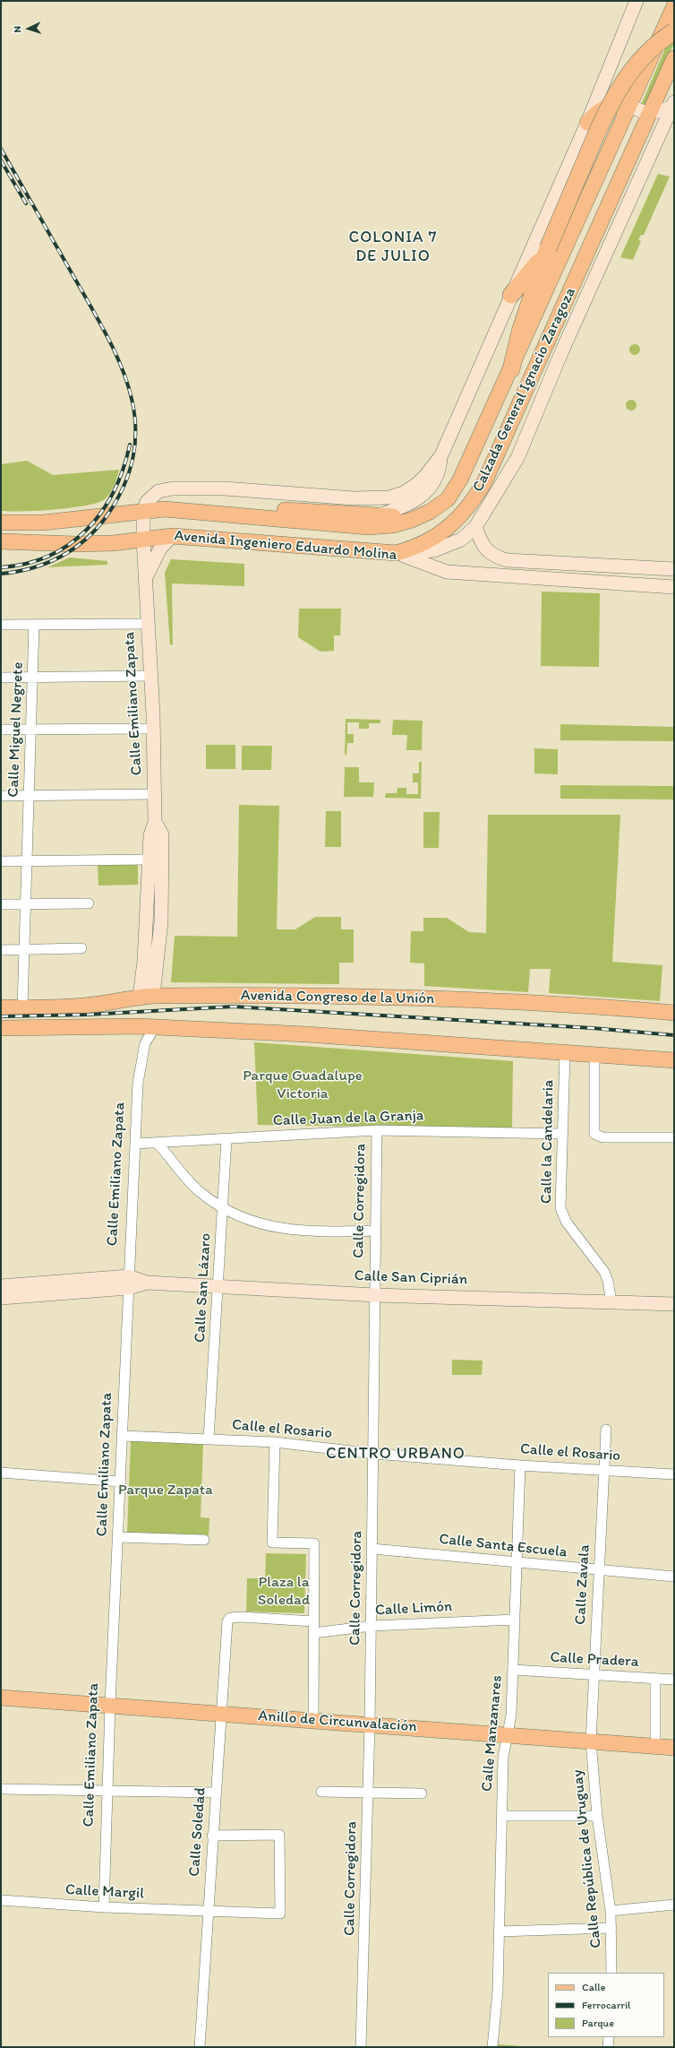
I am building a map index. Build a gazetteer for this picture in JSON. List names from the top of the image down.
{
  "streets": {
    "main road": [
      "Calzada General Ignacio Zaragoza",
      "Avenida Ingeniero Eduardo Molina",
      "Avenida Congreso de la Unión",
      "Anillo de Circunvalación"
    ],
    "street": [
      "Calle Emiliano Zapata",
      "Calle Miguel Negrete",
      "Calle Juan de la Granja",
      "Calle la Candelaria",
      "Calle Corregidora",
      "Calle San Ciprián",
      "Calle San Lázaro",
      "Calle el Rosario",
      "Calle Santa Escuela",
      "Calle Zavala",
      "Calle Limón",
      "Calle Pradera",
      "Calle Manzanares",
      "Calle Soledad",
      "Calle República de Uruguay",
      "Calle Margil"
    ]
  },
  "crossings": [
    ["Calzada General Ignacio Zaragoza", "Avenida Ingeniero Eduardo Molina"],
    ["Avenida Ingeniero Eduardo Molina", "Calle Emiliano Zapata"],
    ["Calle Emiliano Zapata", "Avenida Congreso de la Unión"],
    ["Calle Emiliano Zapata", "Calle Juan de la Granja"],
    ["Calle Emiliano Zapata", "Calle San Ciprián"],
    ["Calle Emiliano Zapata", "Calle el Rosario"],
    ["Calle Emiliano Zapata", "Anillo de Circunvalación"],
    ["Calle Emiliano Zapata", "Calle Margil"],
    ["Calle Miguel Negrete", "Avenida Congreso de la Unión"],
    ["Calle Juan de la Granja", "Calle la Candelaria"],
    ["Calle Juan de la Granja", "Calle Corregidora"],
    ["Calle Juan de la Granja", "Calle San Lázaro"],
    ["Calle la Candelaria", "Calle San Ciprián"],
    ["Calle Corregidora", "Calle San Ciprián"],
    ["Calle Corregidora", "Calle el Rosario"],
    ["Calle Corregidora", "Calle Santa Escuela"],
    ["Calle Corregidora", "Calle Limón"],
    ["Calle Corregidora", "Anillo de Circunvalación"],
    ["Calle San Ciprián", "Calle San Lázaro"],
    ["Calle San Lázaro", "Calle el Rosario"],
    ["Calle el Rosario", "Calle Zavala"],
    ["Calle el Rosario", "Calle Manzanares"],
    ["Calle Santa Escuela", "Calle Zavala"],
    ["Calle Santa Escuela", "Calle Manzanares"],
    ["Calle Zavala", "Calle Pradera"],
    ["Calle Zavala", "Anillo de Circunvalación"],
    ["Calle Zavala", "Calle República de Uruguay"],
    ["Calle Limón", "Calle Manzanares"],
    ["Calle Pradera", "Calle Manzanares"],
    ["Anillo de Circunvalación", "Calle Manzanares"],
    ["Anillo de Circunvalación", "Calle Soledad"],
    ["Anillo de Circunvalación", "Calle República de Uruguay"],
    ["Calle Soledad", "Calle Margil"]
  ],
  "districts": ["COLONIA 7 DE JULIO", "CENTRO URBANO"],
  "parks": ["Parque Guadalupe Victoria", "Parque Zapata", "Plaza la Soledad"],
  "legend": ["Calle", "Ferrocarril", "Parque"],
  "north": "left"
}
